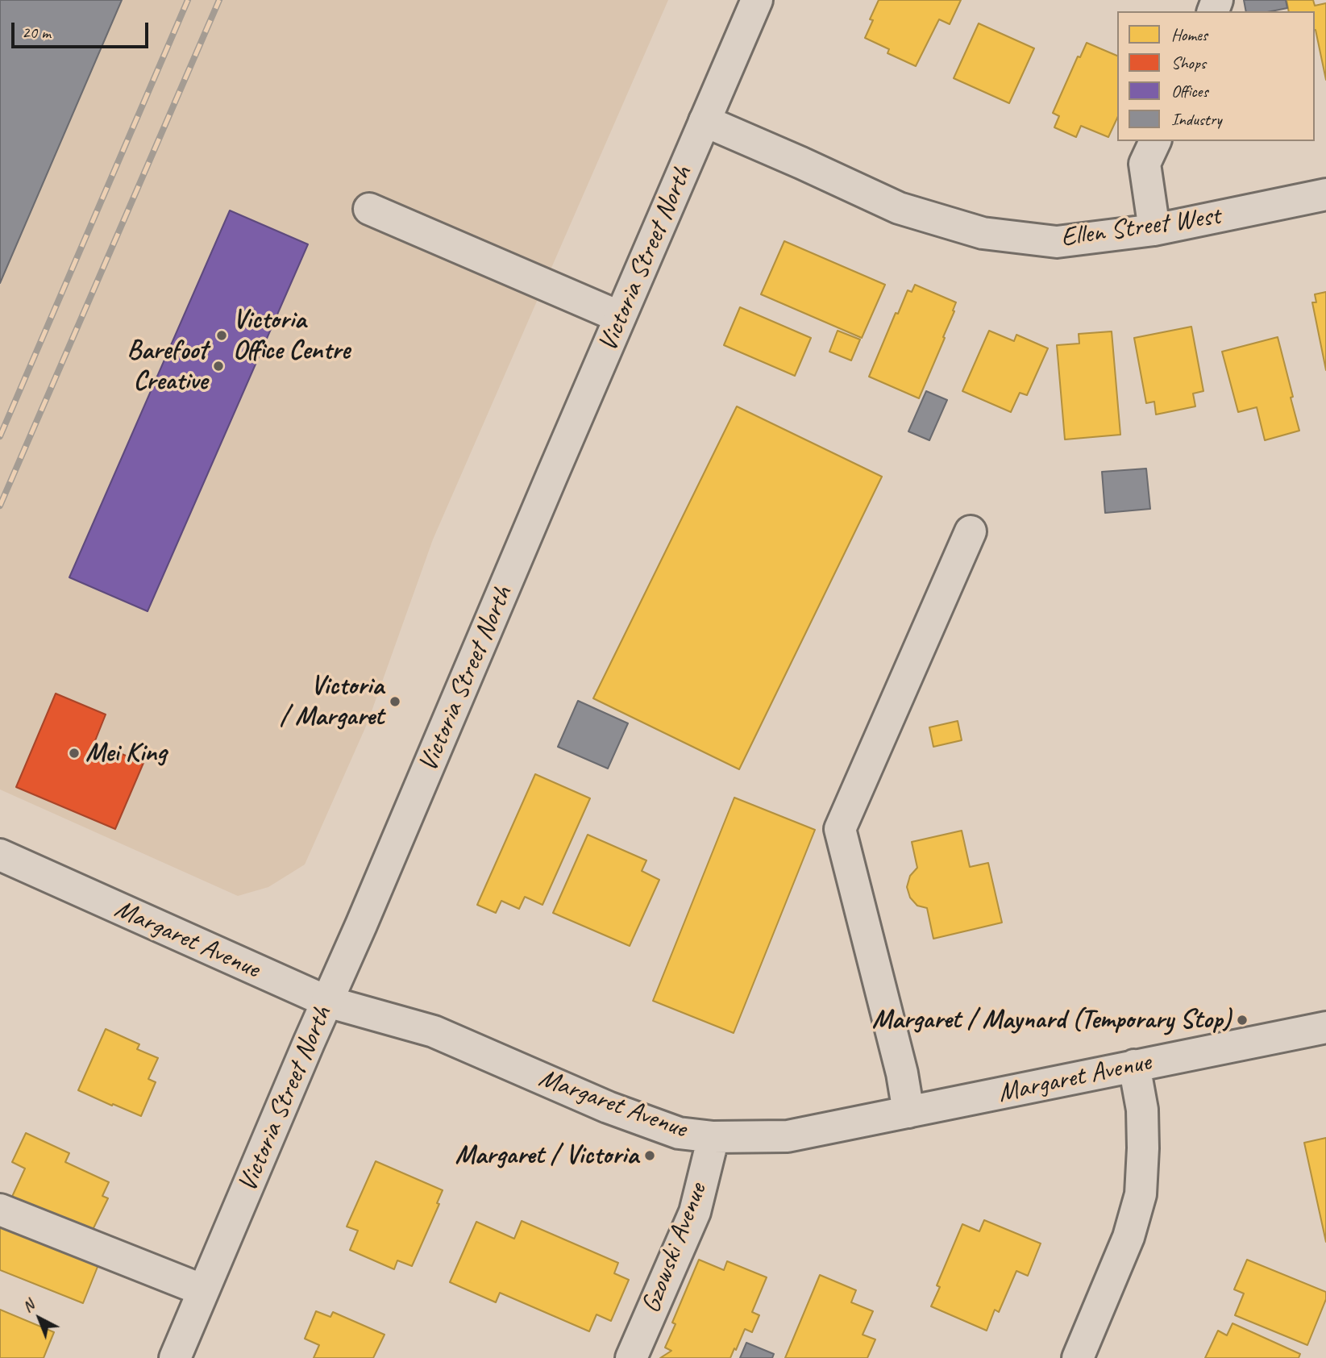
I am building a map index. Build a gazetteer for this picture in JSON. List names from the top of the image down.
{
  "streets": {
    "street": [
      "Ellen Street West",
      "Victoria Street North",
      "Margaret Avenue",
      "Gzowski Avenue"
    ]
  },
  "crossings": [
    ["Ellen Street West", "Victoria Street North"],
    ["Victoria Street North", "Margaret Avenue"],
    ["Margaret Avenue", "Gzowski Avenue"]
  ],
  "places": [
    "Victoria Office Centre",
    "Barefoot Creative",
    "Victoria / Margaret",
    "Mei King",
    "Margaret / Maynard (Temporary Stop)",
    "Margaret / Victoria"
  ],
  "legend": [
    "Homes",
    "Shops",
    "Offices",
    "Industry"
  ],
  "scale_bar": "20 m",
  "north": "top left"
}
